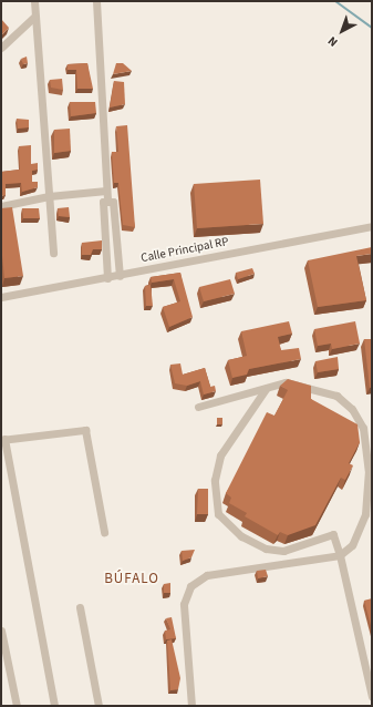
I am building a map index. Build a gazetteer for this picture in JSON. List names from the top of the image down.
{
  "streets": {
    "street": ["Calle Principal RP"]
  },
  "districts": ["BÚFALO"],
  "north": "bottom left"
}
